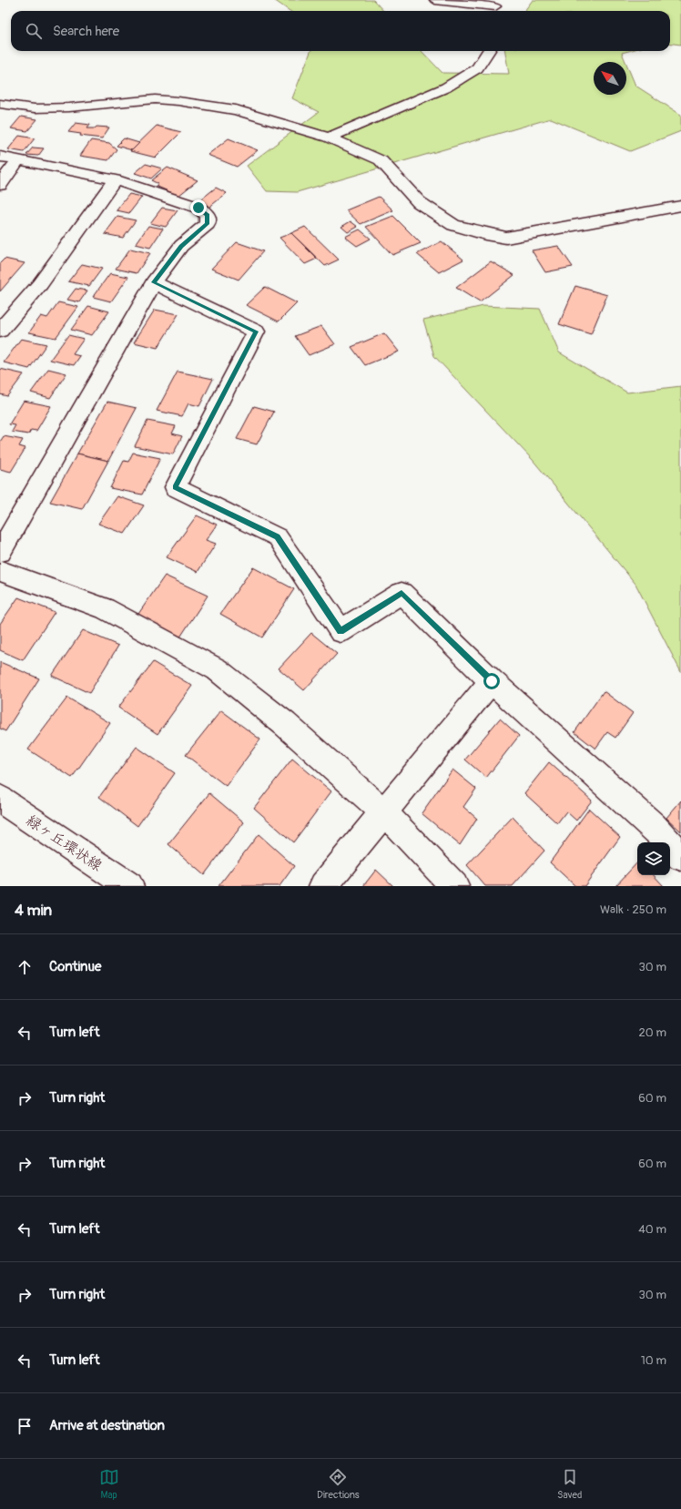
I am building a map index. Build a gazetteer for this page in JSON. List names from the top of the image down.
{
  "streets": {
    "street": ["緑ヶ丘環状線"]
  },
  "north": "top left",
  "page": {
    "search": "Search here",
    "heading": ["4 min", "Walk · 250 m"],
    "list": [
      ["Continue", "30 m"],
      ["Turn left", "20 m"],
      ["Turn right", "60 m"],
      ["Turn right", "60 m"],
      ["Turn left", "40 m"],
      ["Turn right", "30 m"],
      ["Turn left", "10 m"],
      "Arrive at destination"
    ],
    "nav": ["Map", "Directions", "Saved"]
  }
}
